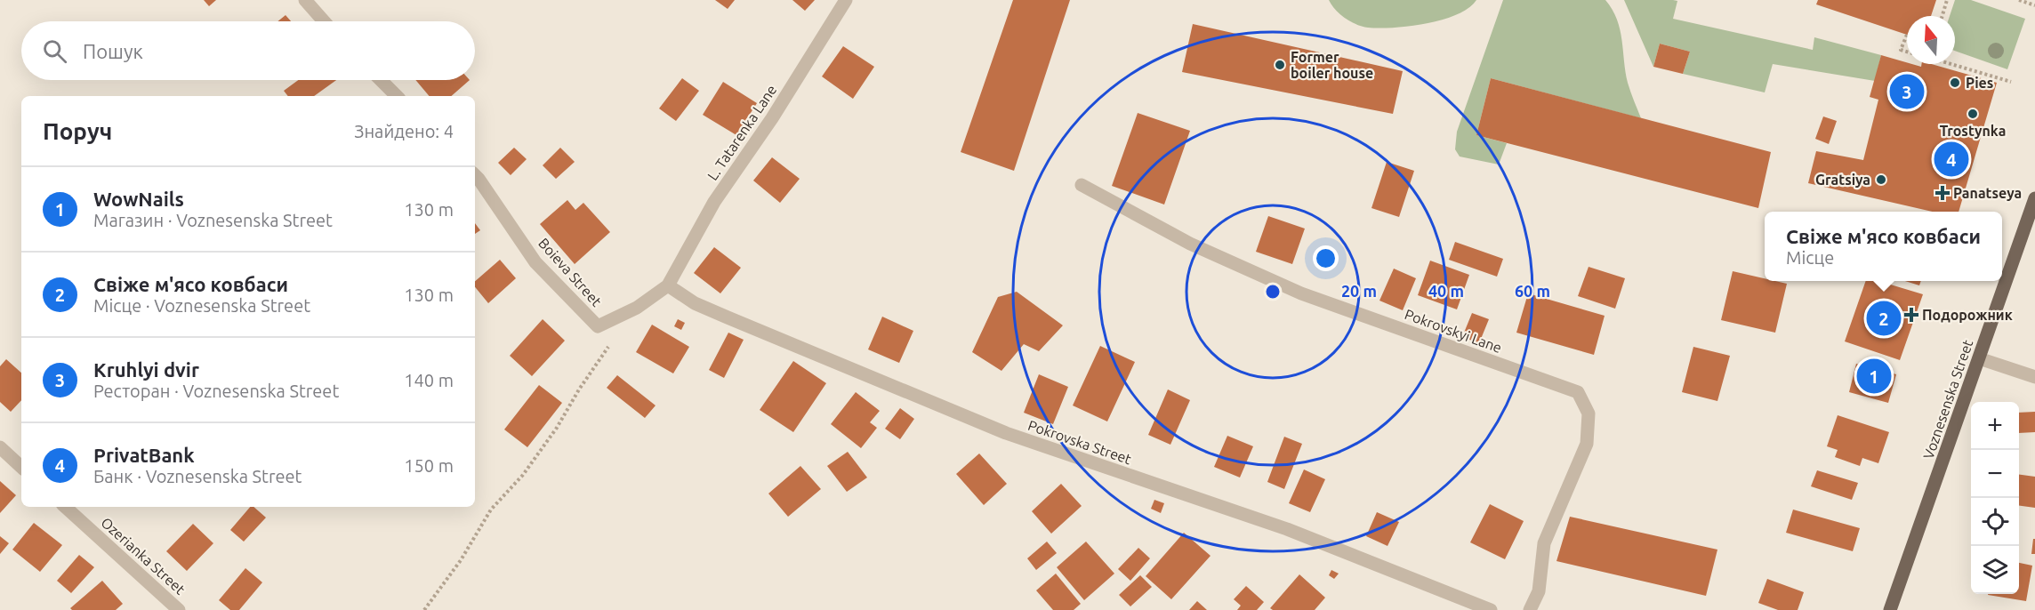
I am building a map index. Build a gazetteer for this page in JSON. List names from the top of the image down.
{
  "streets": {
    "main road": ["Voznesenska Street"],
    "street": [
      "L. Tatarenka Lane",
      "Boieva Street",
      "Pokrovskyi Lane",
      "Pokrovska Street",
      "Ozerianka Street"
    ]
  },
  "crossings": [
    ["L. Tatarenka Lane", "Boieva Street"],
    ["L. Tatarenka Lane", "Pokrovska Street"],
    ["Boieva Street", "Pokrovska Street"]
  ],
  "places": {
    "other": [
      "Former boiler house",
      "Pies",
      "Trostynka",
      "Gratsiya"
    ],
    "health": ["Panatseya", "Подорожник"]
  },
  "north": "top",
  "page": {
    "search": "Пошук",
    "pins": [
      "3",
      "4",
      "2",
      "1"
    ],
    "heading": ["Поруч", "Знайдено: 4"],
    "list": [
      {
        "mark": "1",
        "name": "WowNails",
        "note": "Магазин · Voznesenska Street",
        "value": "130 m"
      },
      {
        "mark": "2",
        "name": "Свіже м'ясо ковбаси",
        "note": "Місце · Voznesenska Street",
        "value": "130 m"
      },
      {
        "mark": "3",
        "name": "Kruhlyi dvir",
        "note": "Ресторан · Voznesenska Street",
        "value": "140 m"
      },
      {
        "mark": "4",
        "name": "PrivatBank",
        "note": "Банк · Voznesenska Street",
        "value": "150 m"
      }
    ],
    "popup": ["Свіже м'ясо ковбаси", "Місце"],
    "map_buttons": ["+", "−"]
  },
  "rings": ["20 m", "40 m", "60 m"]
}
